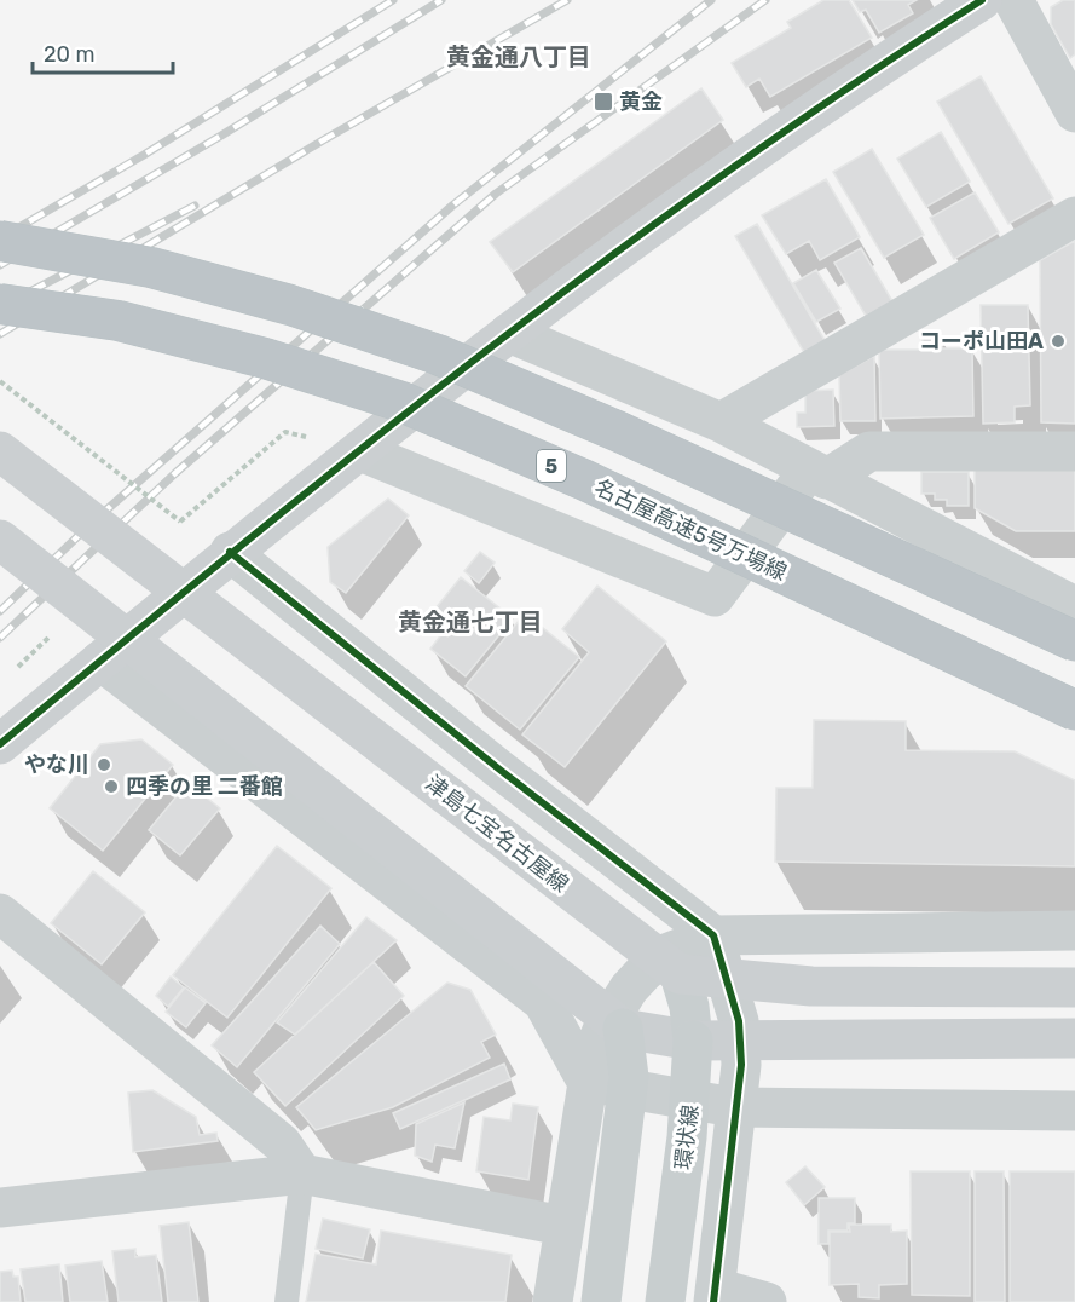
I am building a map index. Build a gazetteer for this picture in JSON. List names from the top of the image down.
{
  "streets": {
    "highway": ["5", "名古屋高速5号万場線"],
    "main road": ["津島七宝名古屋線", "環状線"]
  },
  "crossings": [
    ["津島七宝名古屋線", "環状線"]
  ],
  "districts": ["黄金通八丁目", "黄金通七丁目"],
  "places": {
    "transit": ["黄金"],
    "other": ["コーポ山田A", "やな川", "四季の里 二番館"]
  },
  "scale_bar": "20 m"
}
